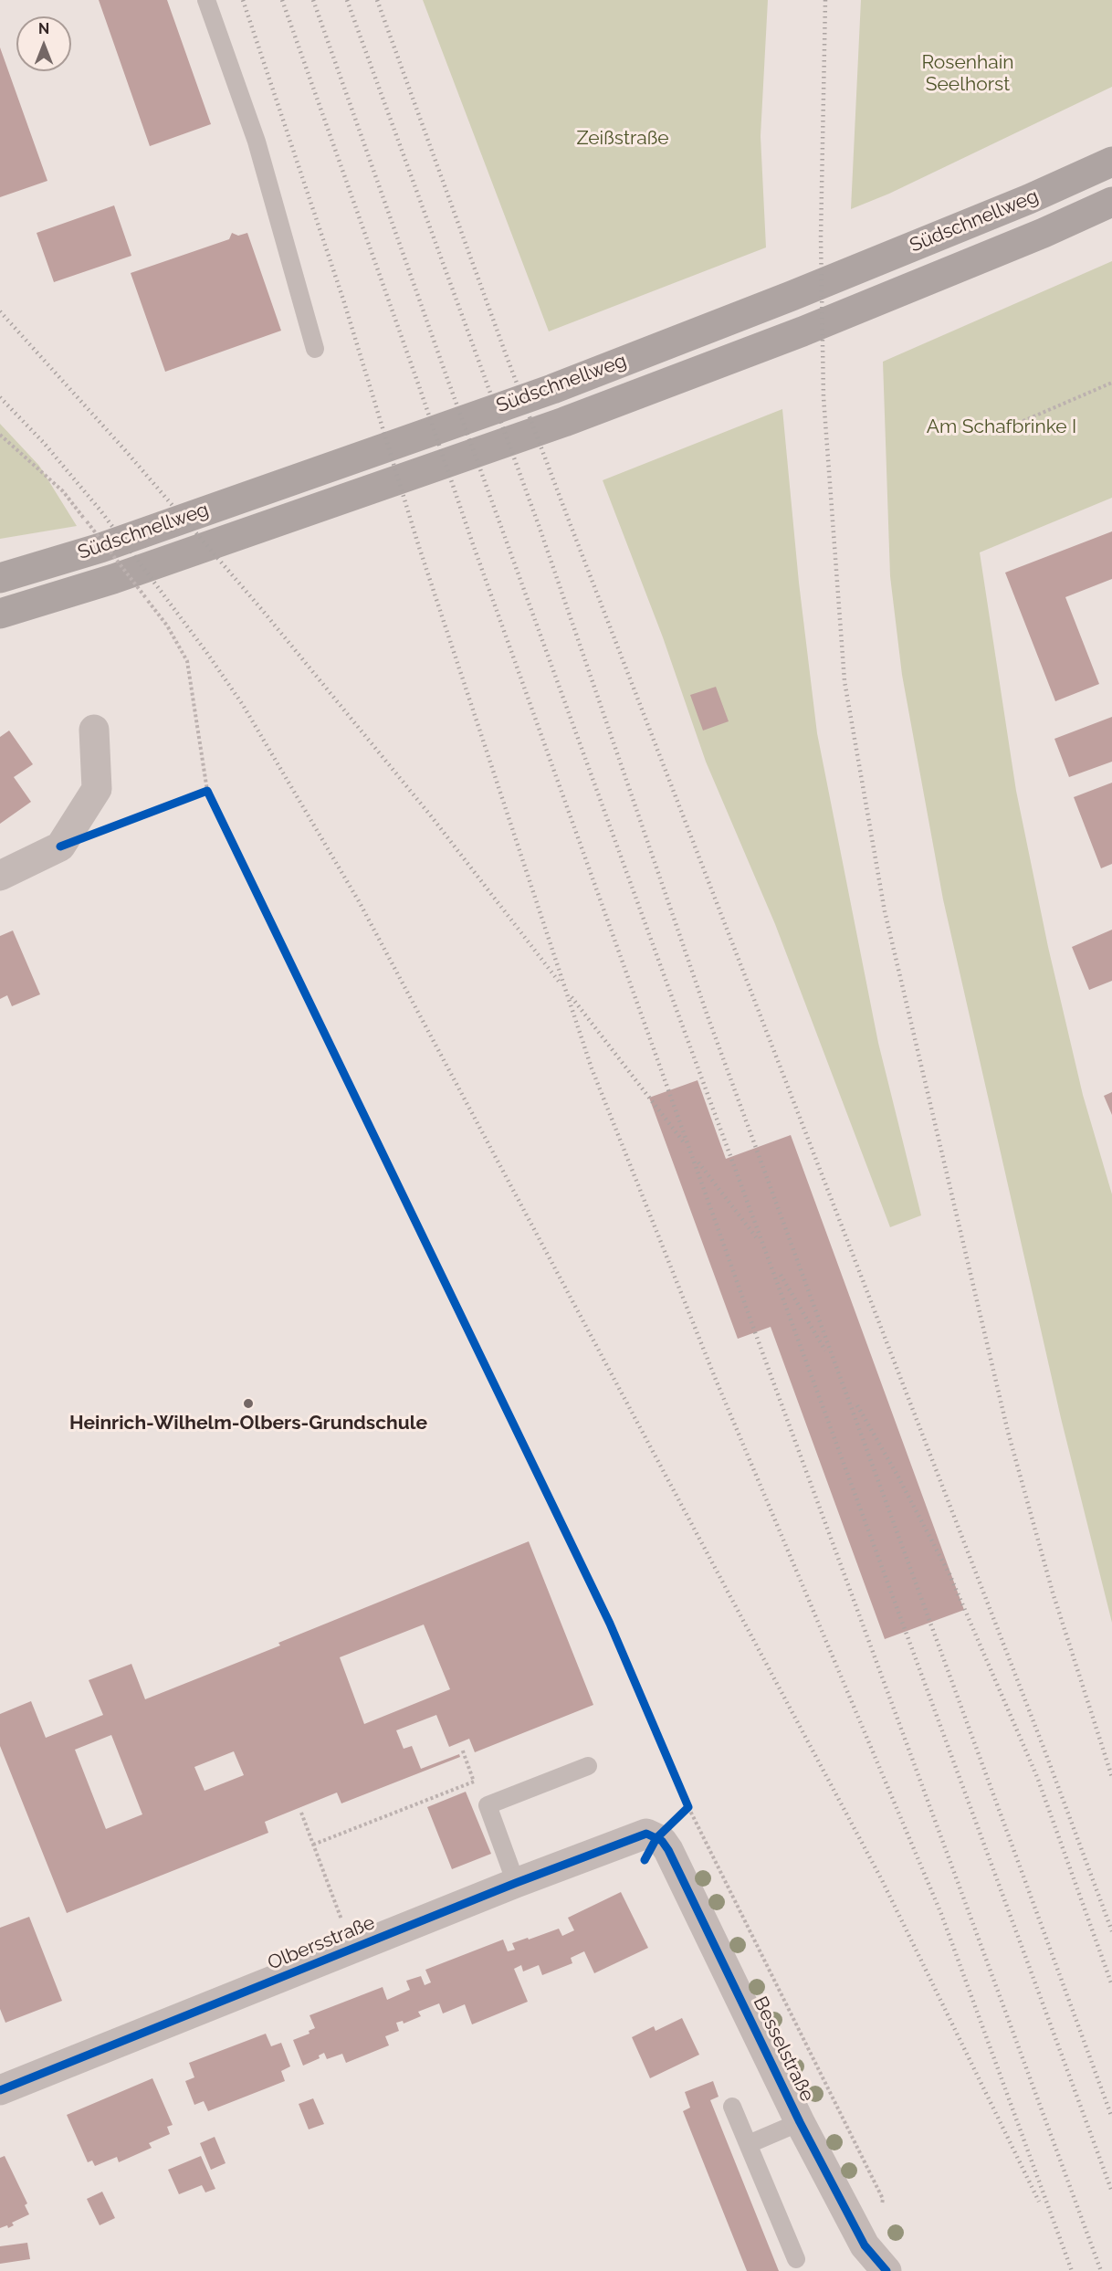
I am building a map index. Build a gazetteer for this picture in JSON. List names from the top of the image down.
{
  "streets": {
    "highway": ["Südschnellweg"],
    "street": ["Olbersstraße", "Besselstraße"]
  },
  "crossings": [
    ["Olbersstraße", "Besselstraße"]
  ],
  "parks": ["Rosenhain Seelhorst", "Zeißstraße", "Am Schafbrinke I"],
  "places": ["Heinrich-Wilhelm-Olbers-Grundschule"],
  "north": "top"
}
